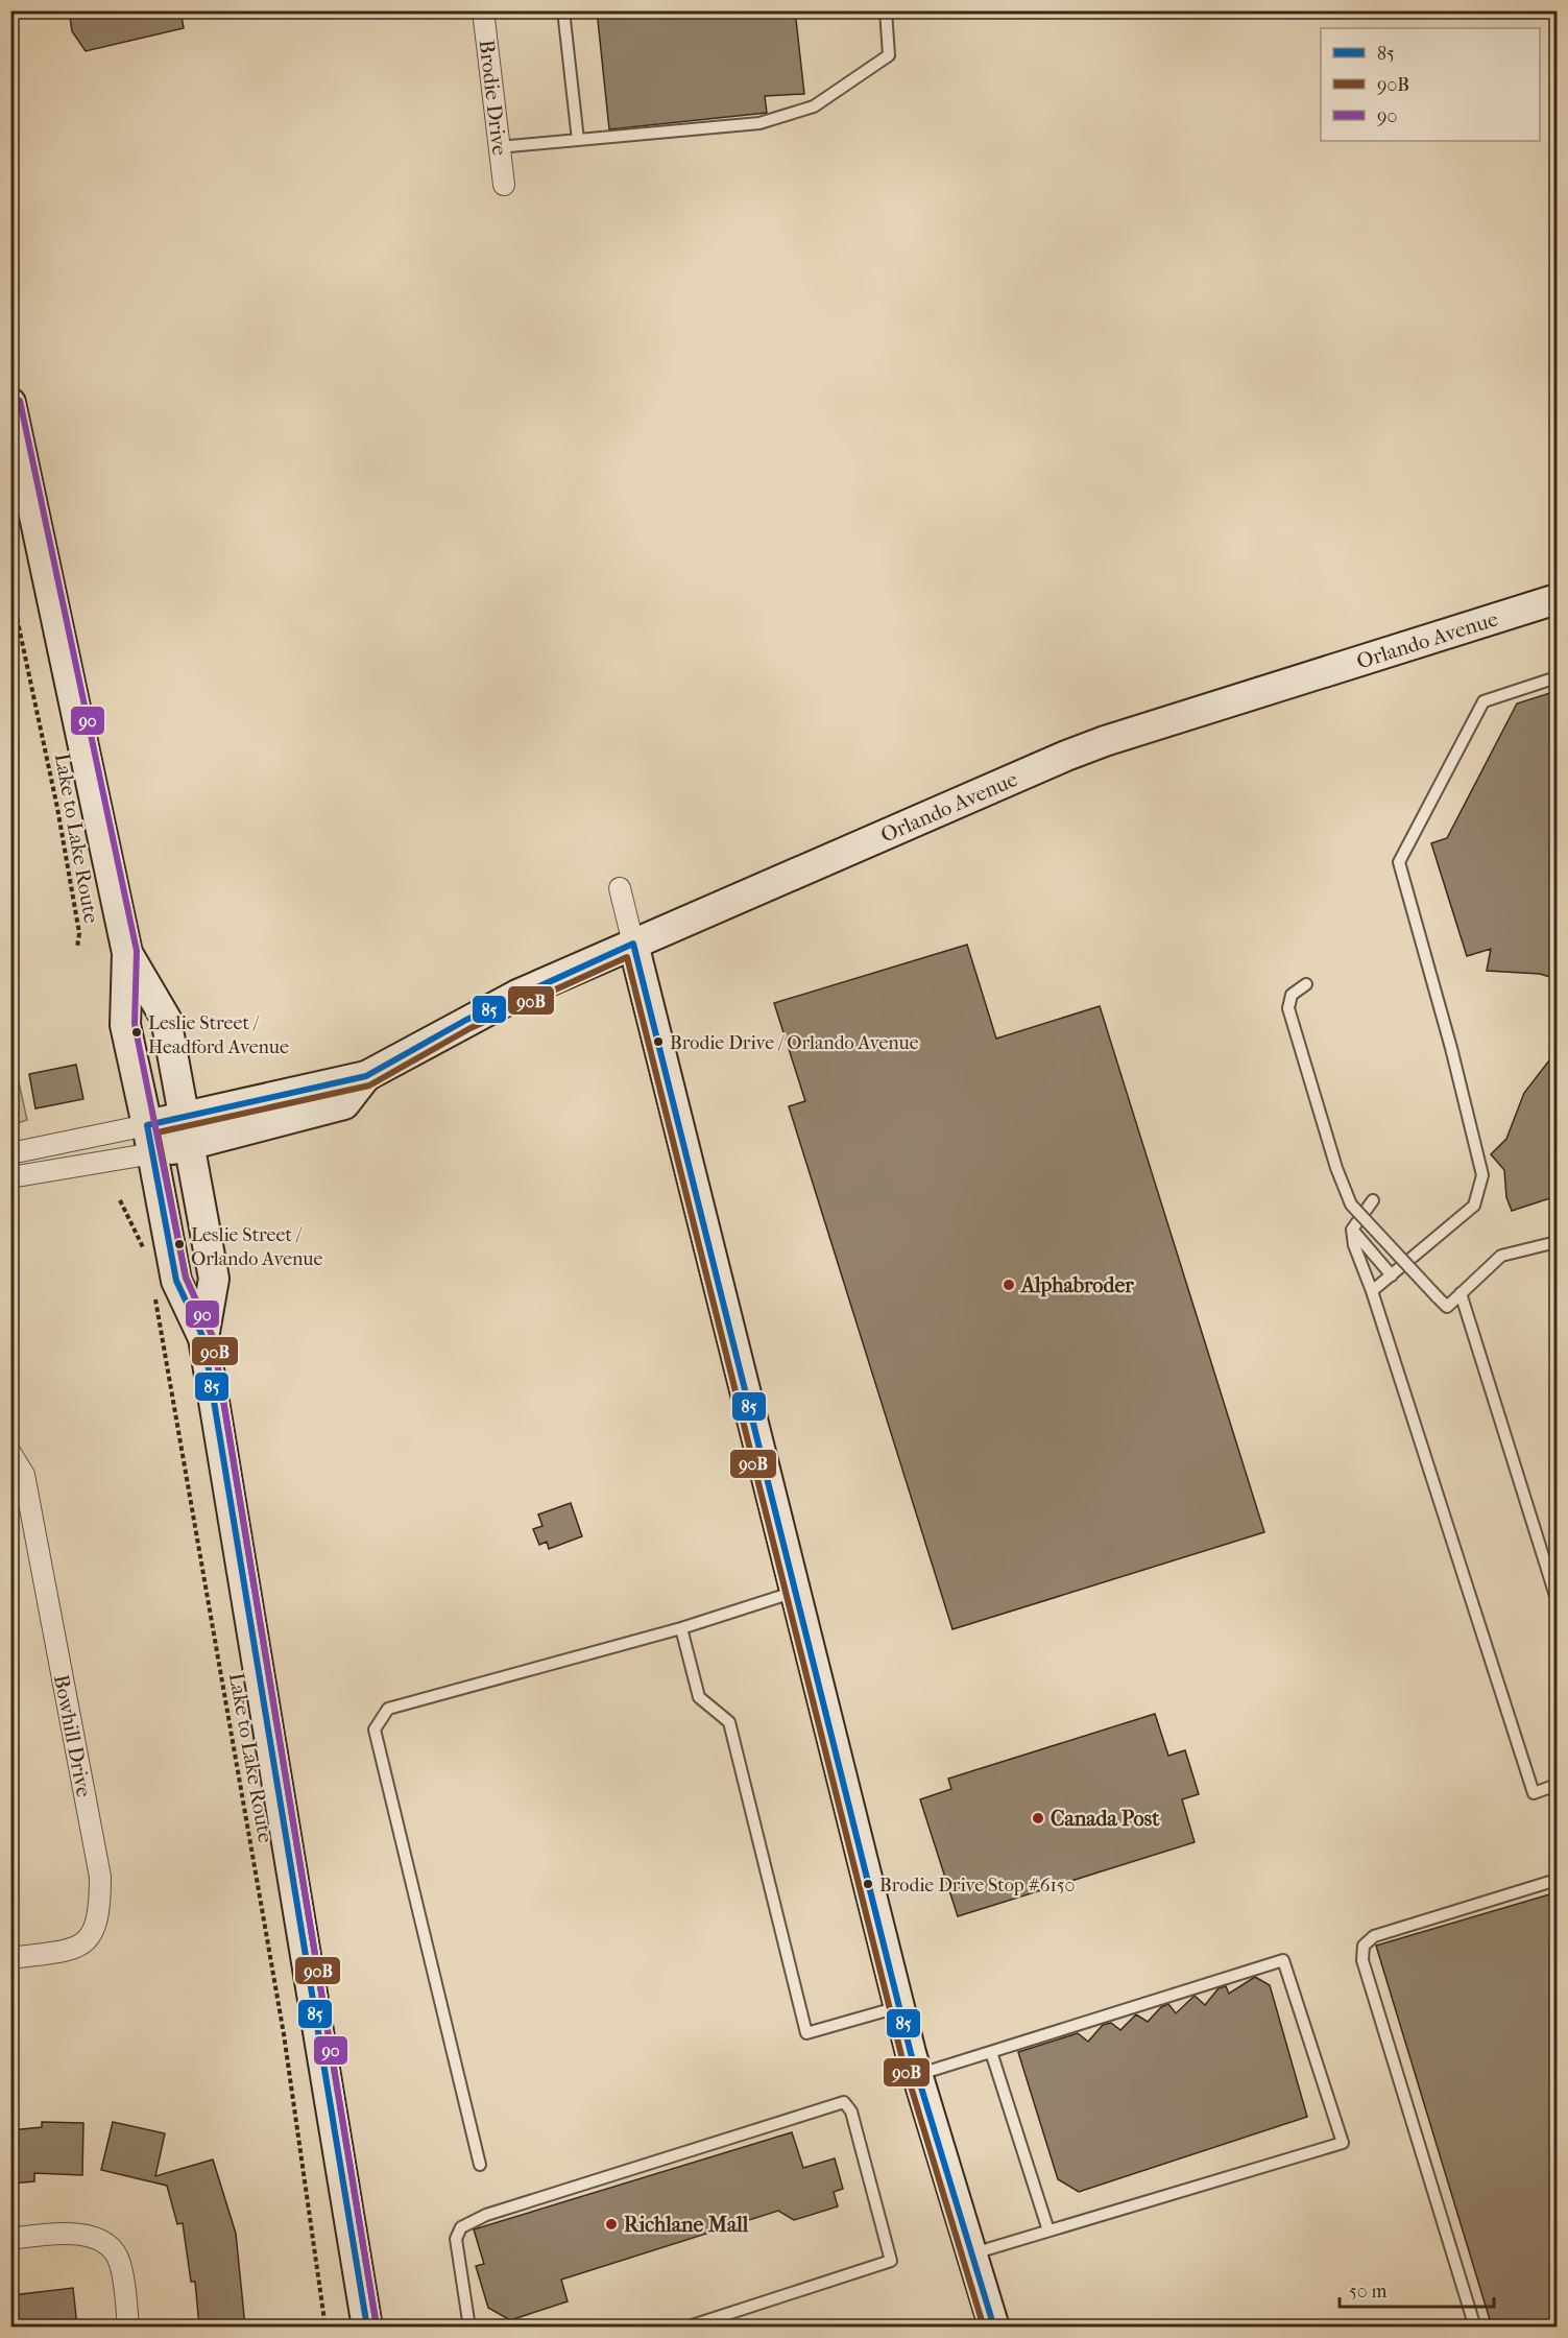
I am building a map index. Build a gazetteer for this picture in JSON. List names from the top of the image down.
{
  "streets": {
    "street": ["Brodie Drive", "Orlando Avenue", "Bowhill Drive"],
    "path": ["Lake to Lake Route"]
  },
  "places": [
    "Leslie Street / Headford Avenue",
    "Brodie Drive / Orlando Avenue",
    "Leslie Street / Orlando Avenue",
    "Alphabroder",
    "Canada Post",
    "Brodie Drive Stop #6150",
    "Richlane Mall"
  ],
  "lines": ["transit line 90", "transit line 85", "transit line 90B"],
  "legend": ["85", "90B", "90"],
  "scale_bar": "50 m"
}
